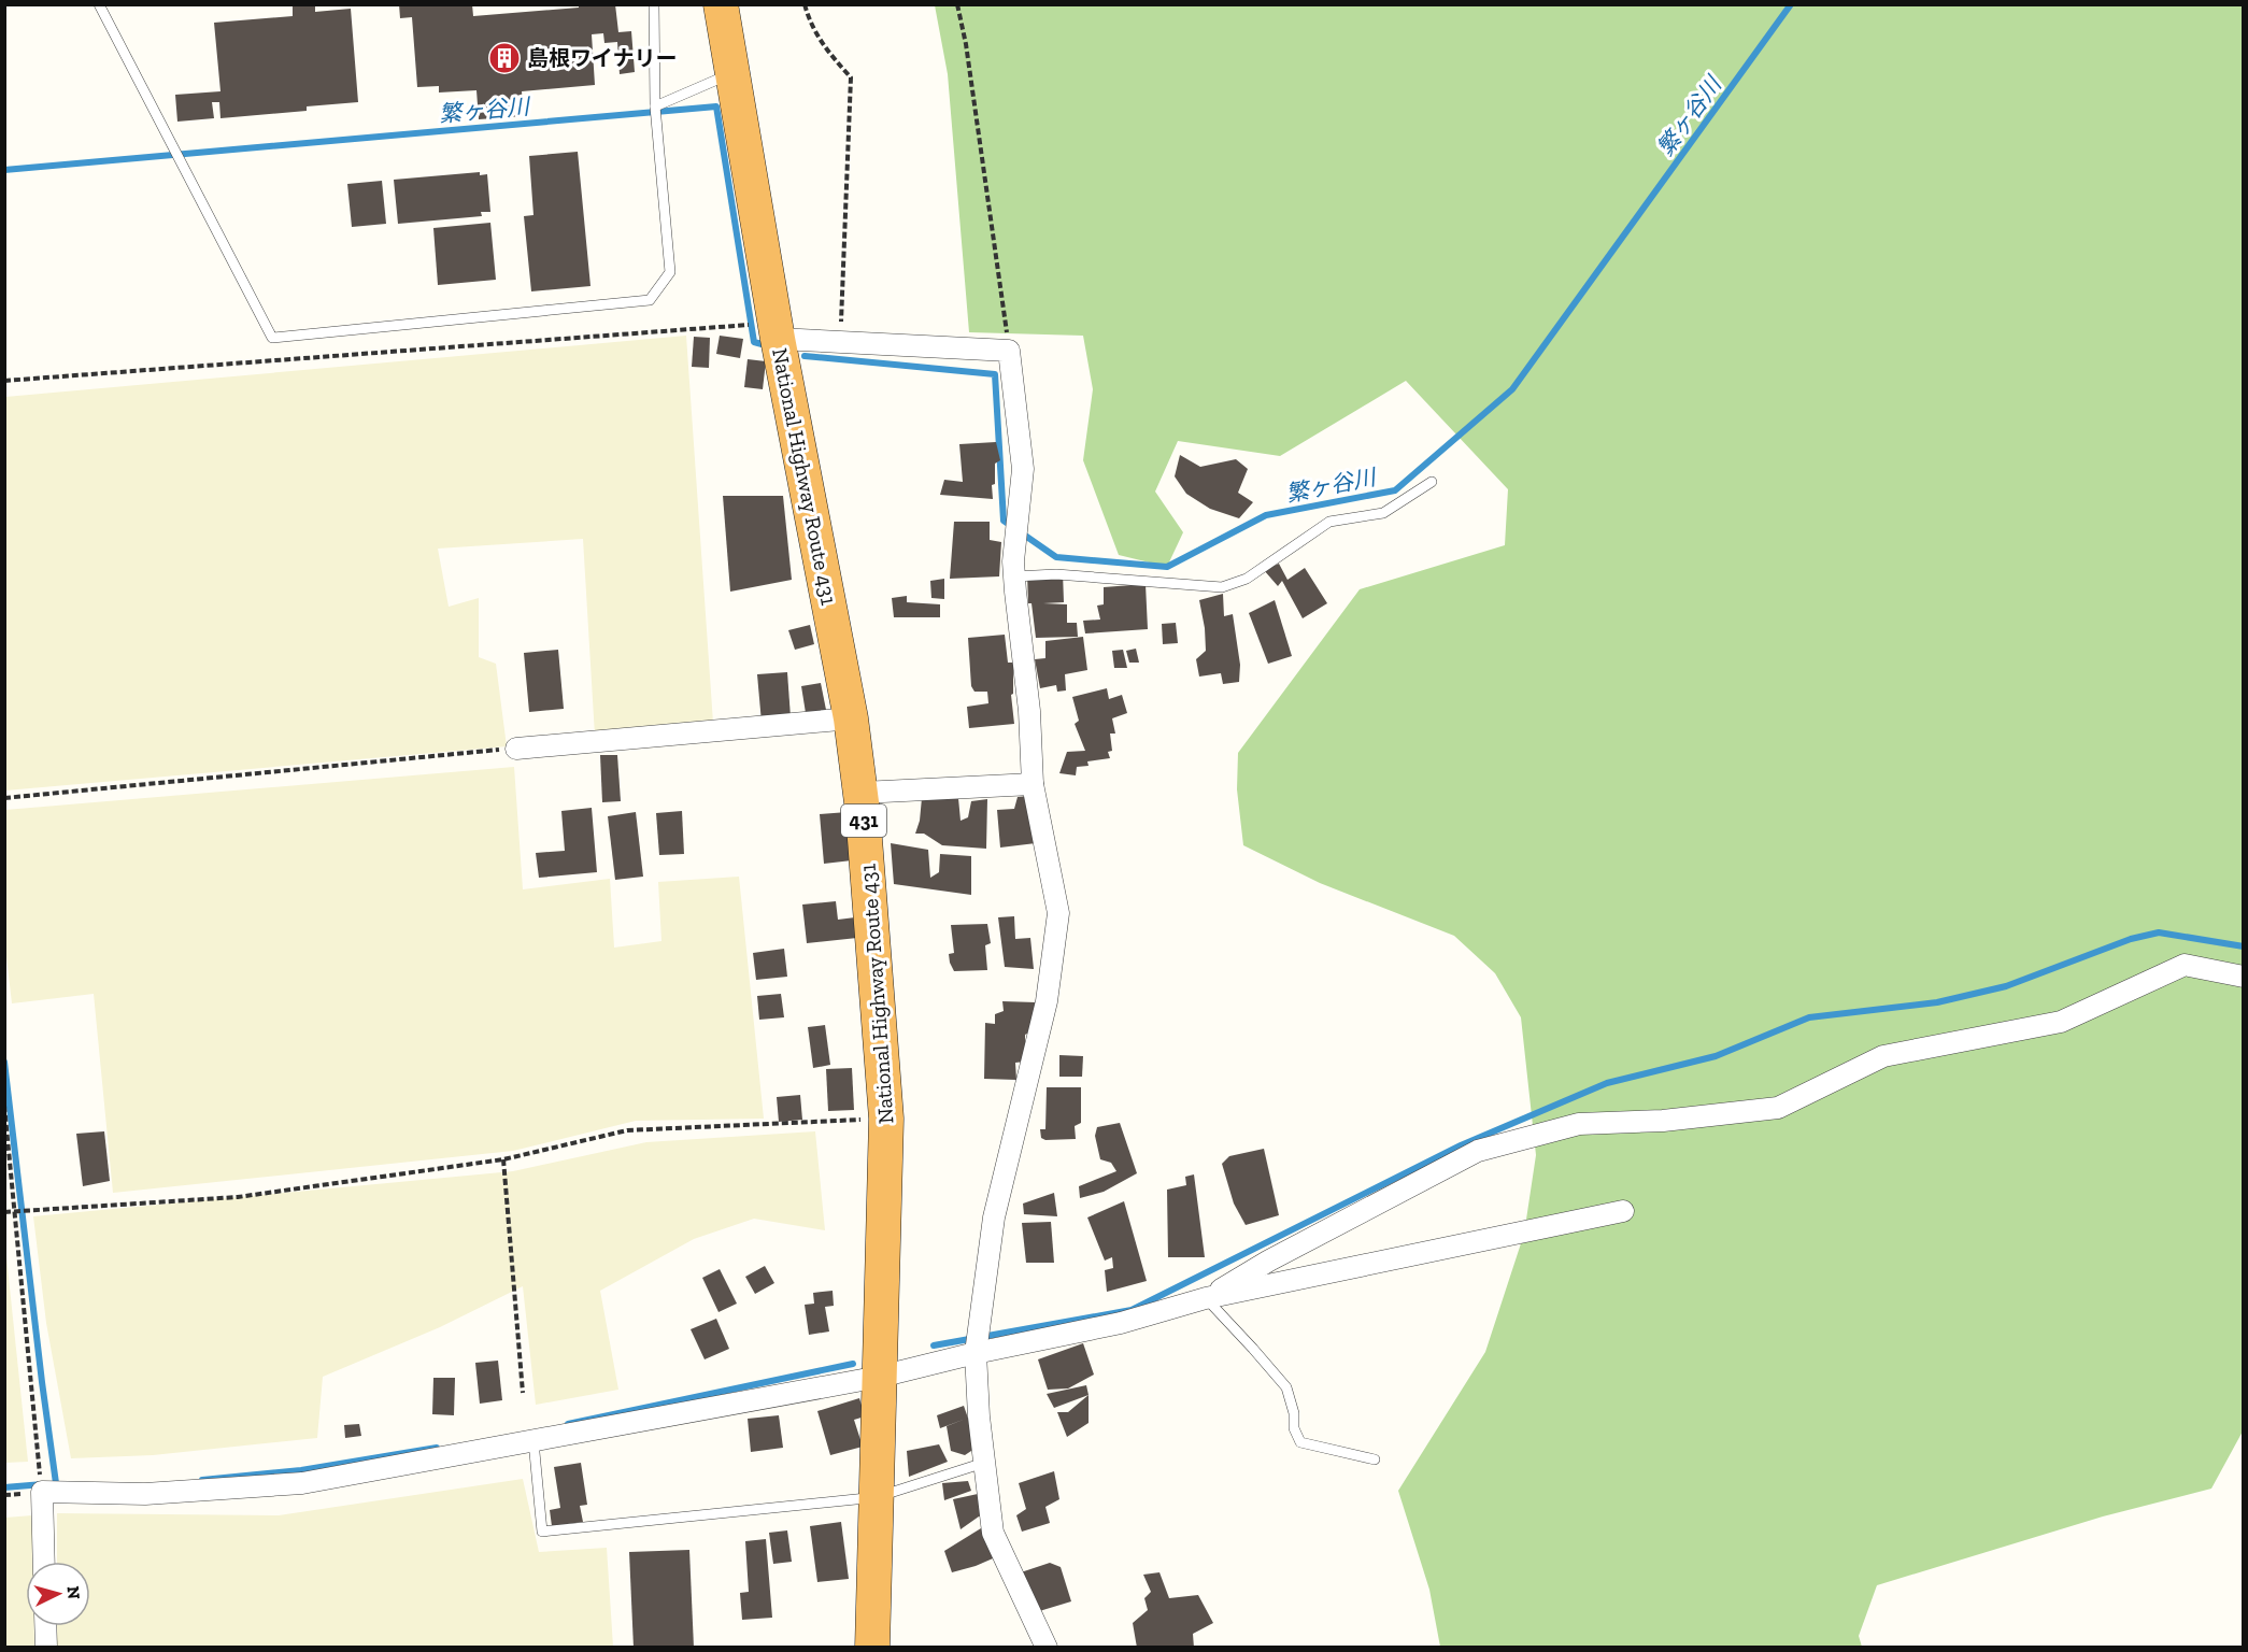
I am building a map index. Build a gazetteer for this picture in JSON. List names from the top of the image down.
{
  "streets": {
    "highway": ["National Highway Route 431", "431"]
  },
  "water": ["繁ヶ谷川"],
  "places": {
    "building": ["島根ワイナリー"]
  },
  "north": "right"
}
